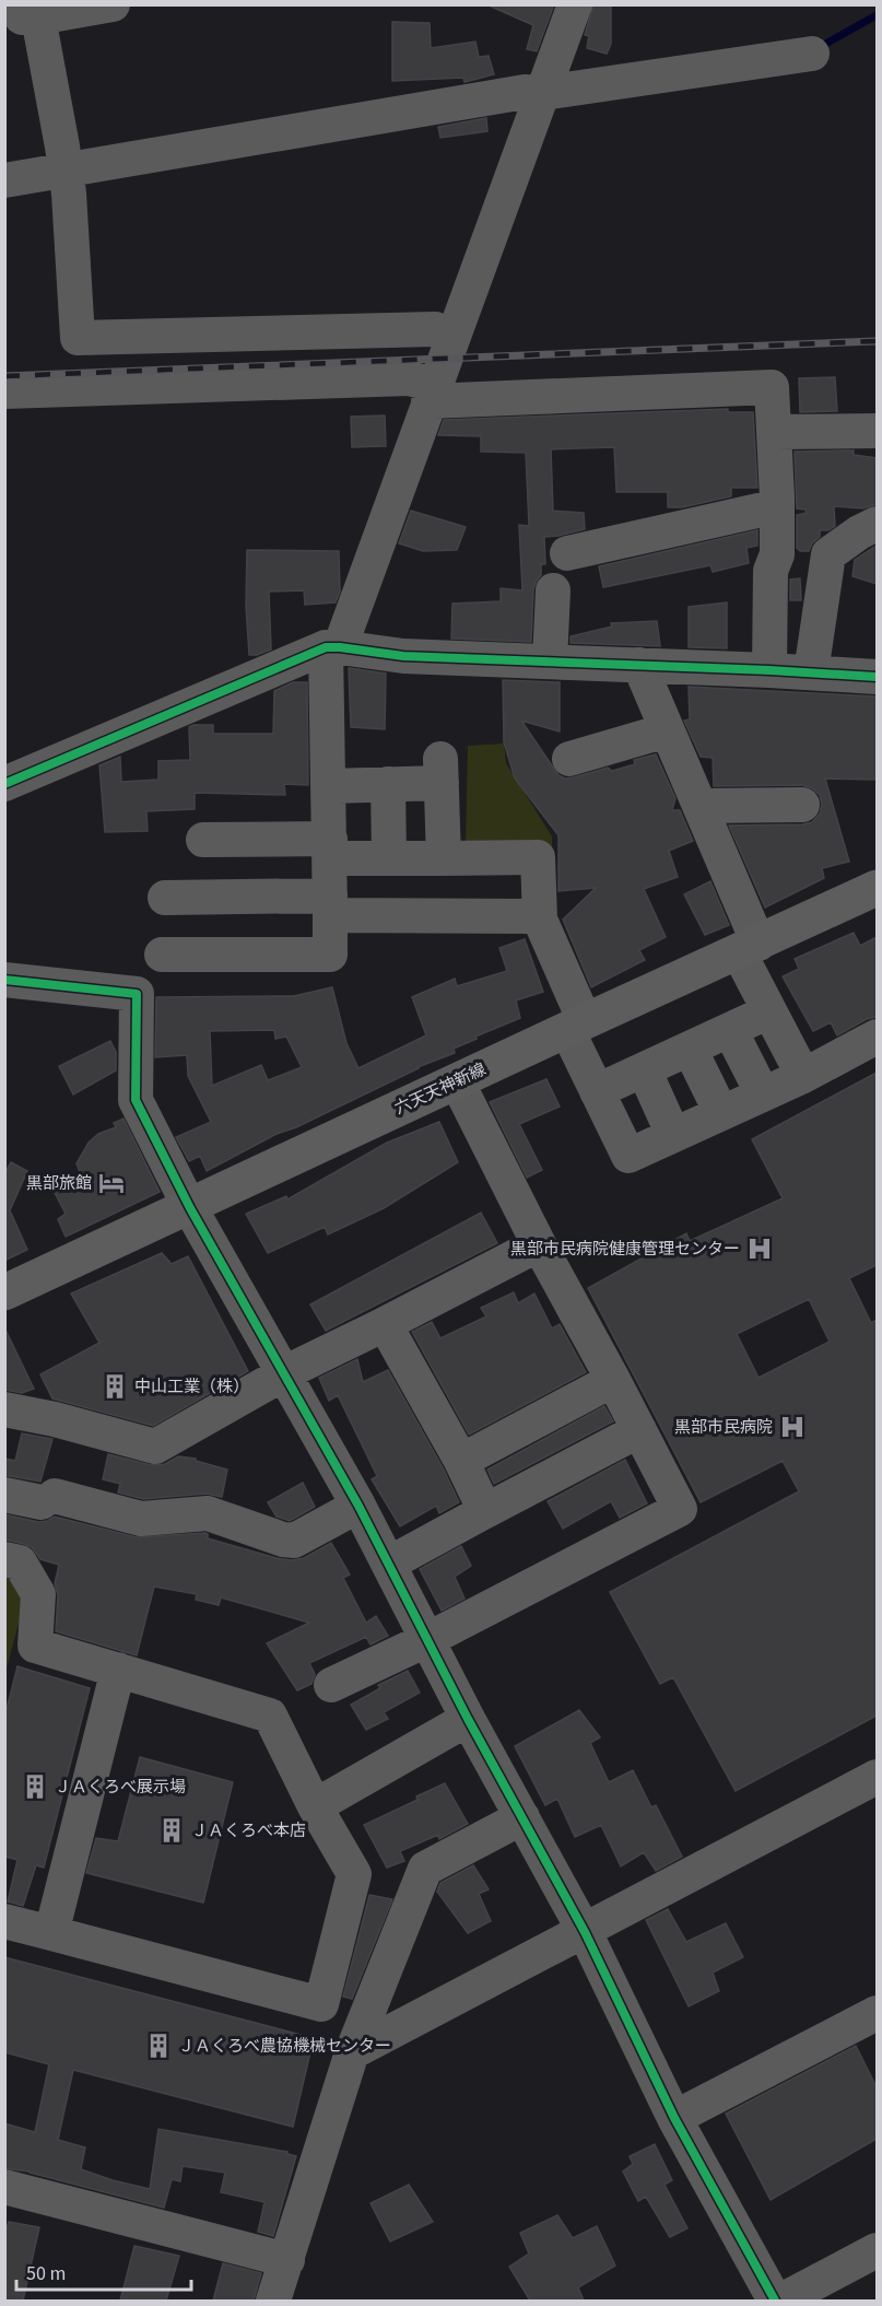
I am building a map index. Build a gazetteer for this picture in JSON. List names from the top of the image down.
{
  "streets": {
    "main road": ["六天天神新線"]
  },
  "places": {
    "hotel": ["黒部旅館"],
    "hospital": ["黒部市民病院健康管理センター", "黒部市民病院"],
    "building": [
      "中山工業（株）",
      "ＪＡくろべ展示場",
      "ＪＡくろべ本店",
      "ＪＡくろべ農協機械センター"
    ]
  },
  "scale_bar": "50 m"
}
